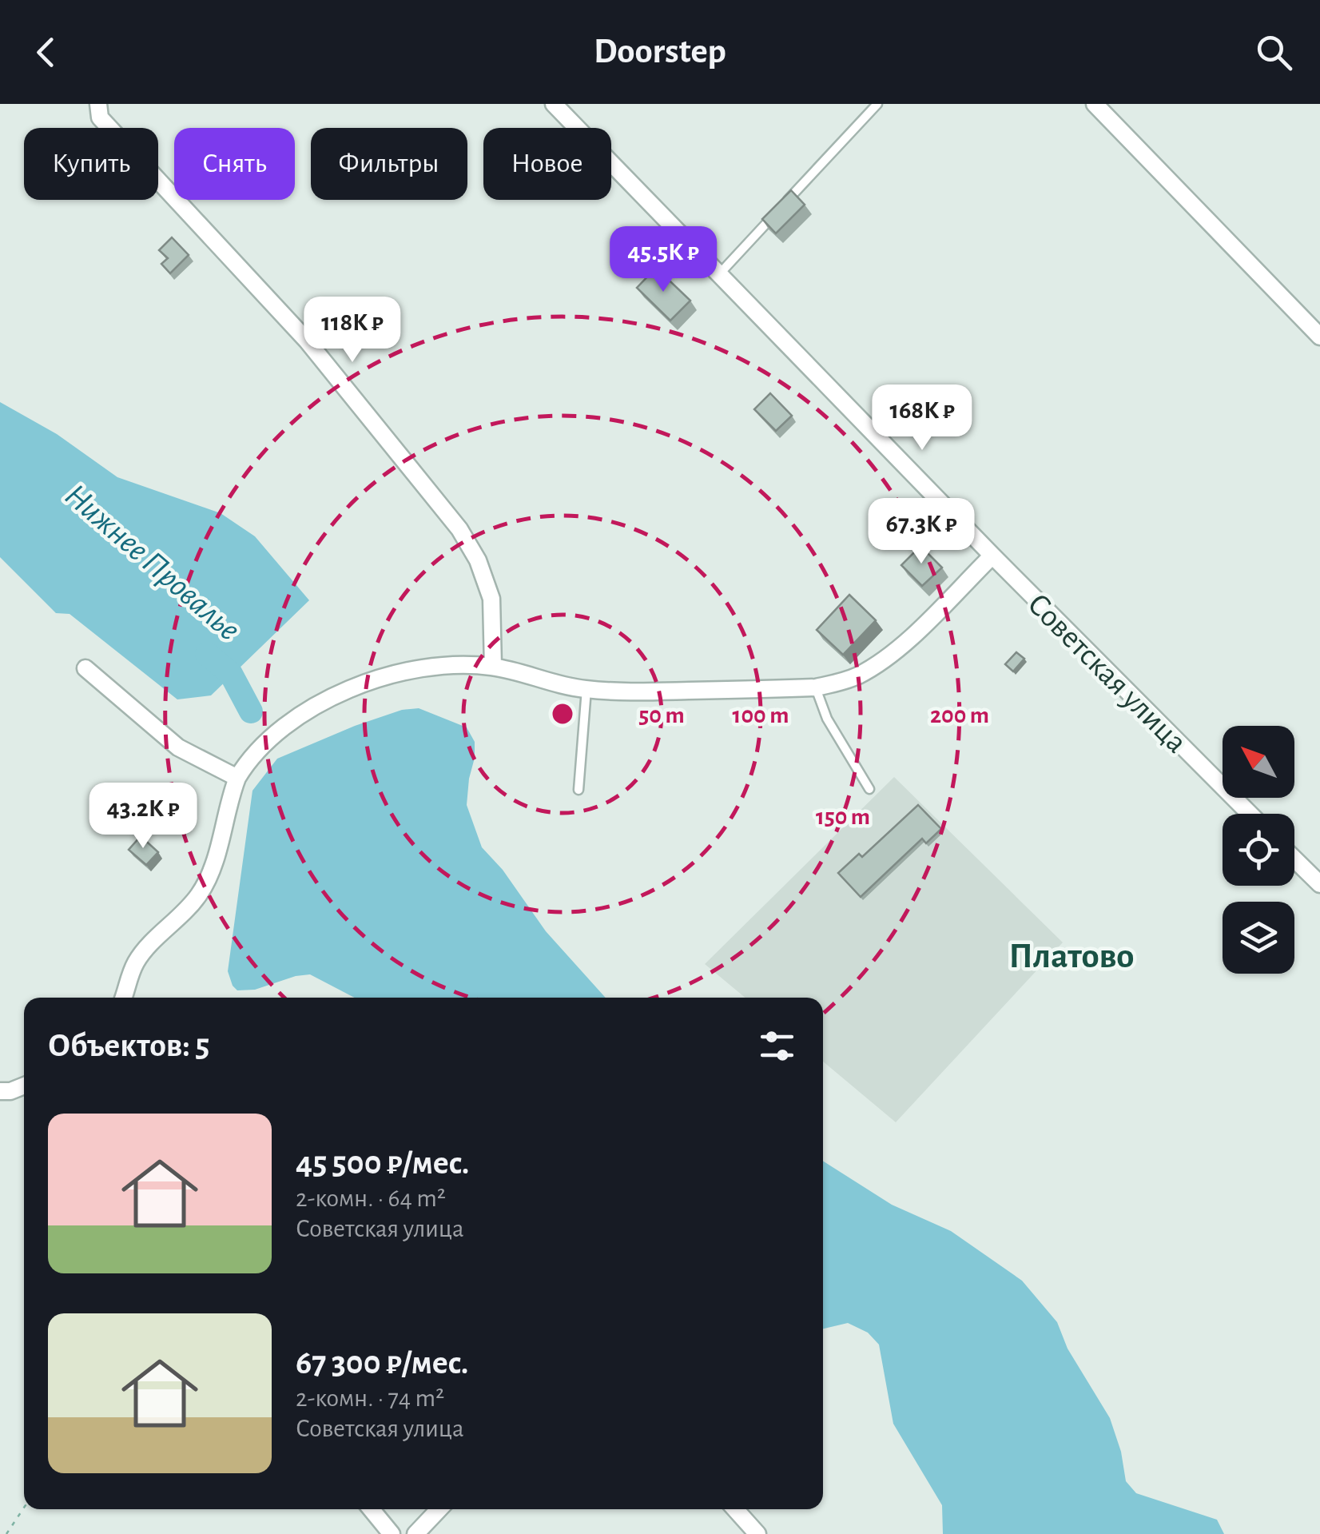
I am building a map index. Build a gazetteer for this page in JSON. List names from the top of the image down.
{
  "streets": {
    "street": ["Советская улица"]
  },
  "districts": ["Платово"],
  "water": ["Нижнее Провалье"],
  "north": "top left",
  "page": {
    "header": "Doorstep",
    "chip": [
      "Купить",
      "Снять",
      "Фильтры",
      "Новое"
    ],
    "price": [
      "45.5K ₽",
      "118K ₽",
      "168K ₽",
      "67.3K ₽",
      "43.2K ₽"
    ],
    "heading": "Объектов: 5",
    "list": [
      {
        "name": "45 500 ₽/мес.",
        "note": "2-комн. · 64 m² · Советская улица"
      },
      {
        "name": "67 300 ₽/мес.",
        "note": "2-комн. · 74 m² · Советская улица"
      }
    ]
  },
  "rings": [
    "50 m",
    "100 m",
    "200 m",
    "150 m"
  ]
}
